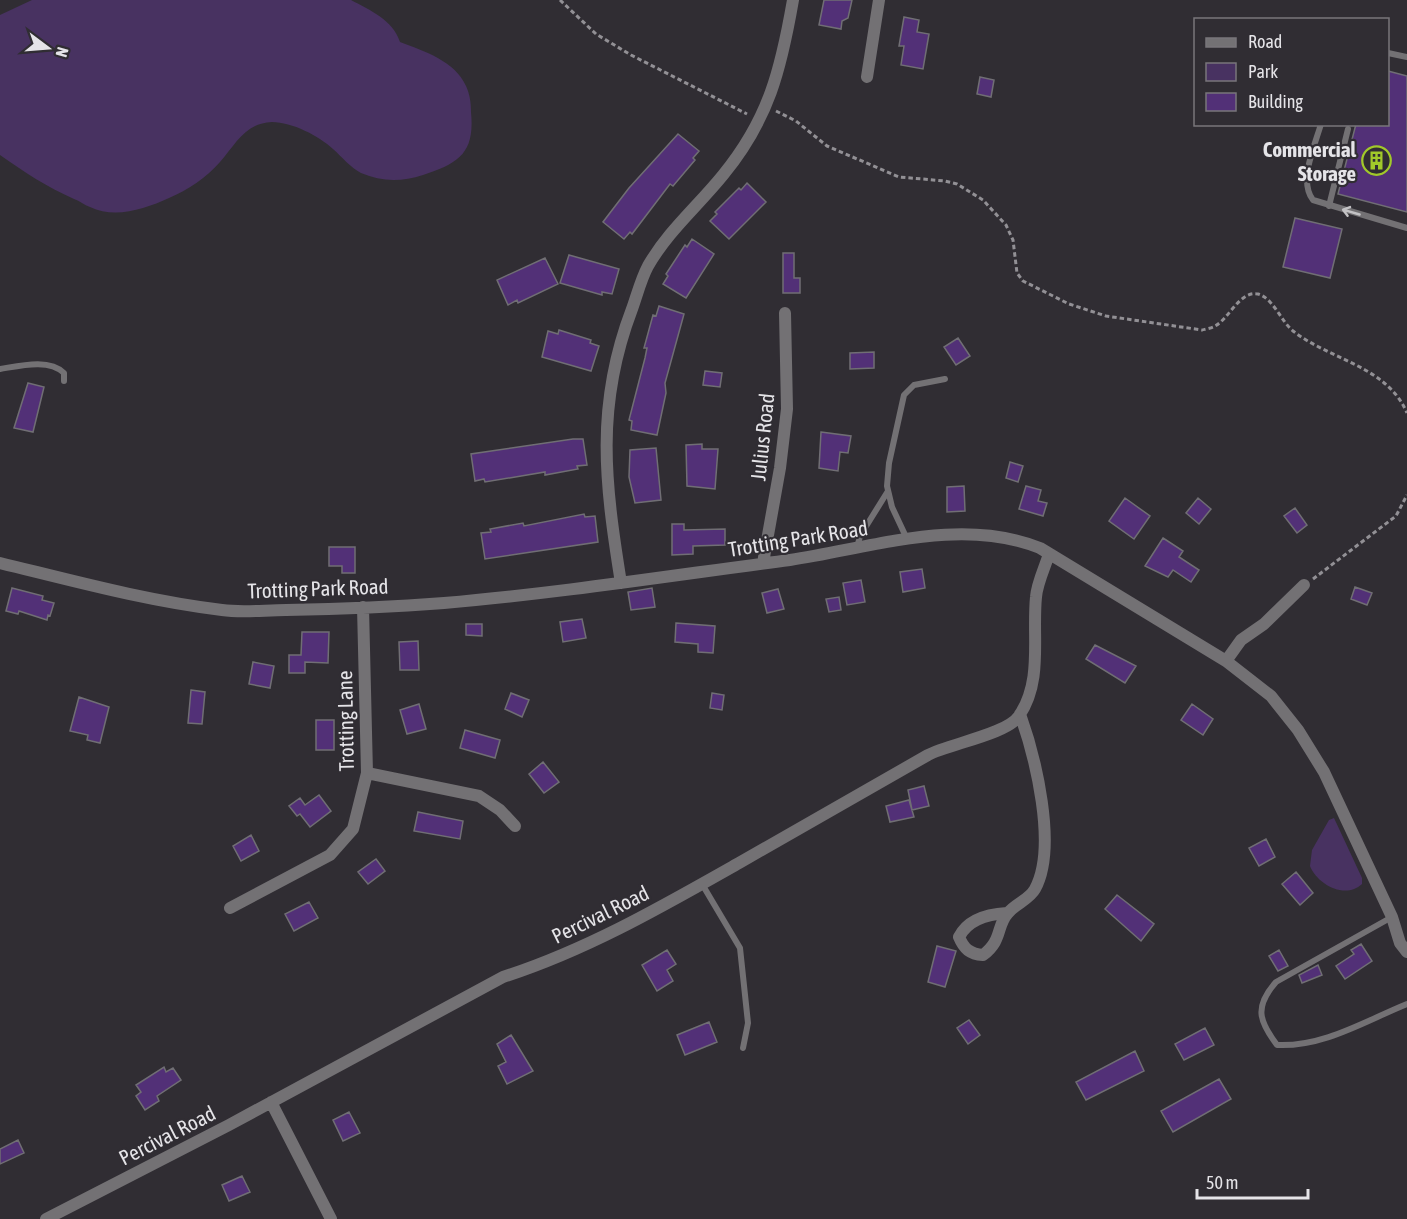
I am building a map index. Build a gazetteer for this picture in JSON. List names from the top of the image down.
{
  "streets": {
    "street": [
      "Julius Road",
      "Trotting Park Road",
      "Trotting Lane",
      "Percival Road"
    ]
  },
  "crossings": [
    ["Julius Road", "Trotting Park Road"],
    ["Trotting Park Road", "Trotting Lane"]
  ],
  "places": {
    "building": ["Commercial Storage"]
  },
  "legend": ["Road", "Park", "Building"],
  "scale_bar": "50 m",
  "north": "right"
}
